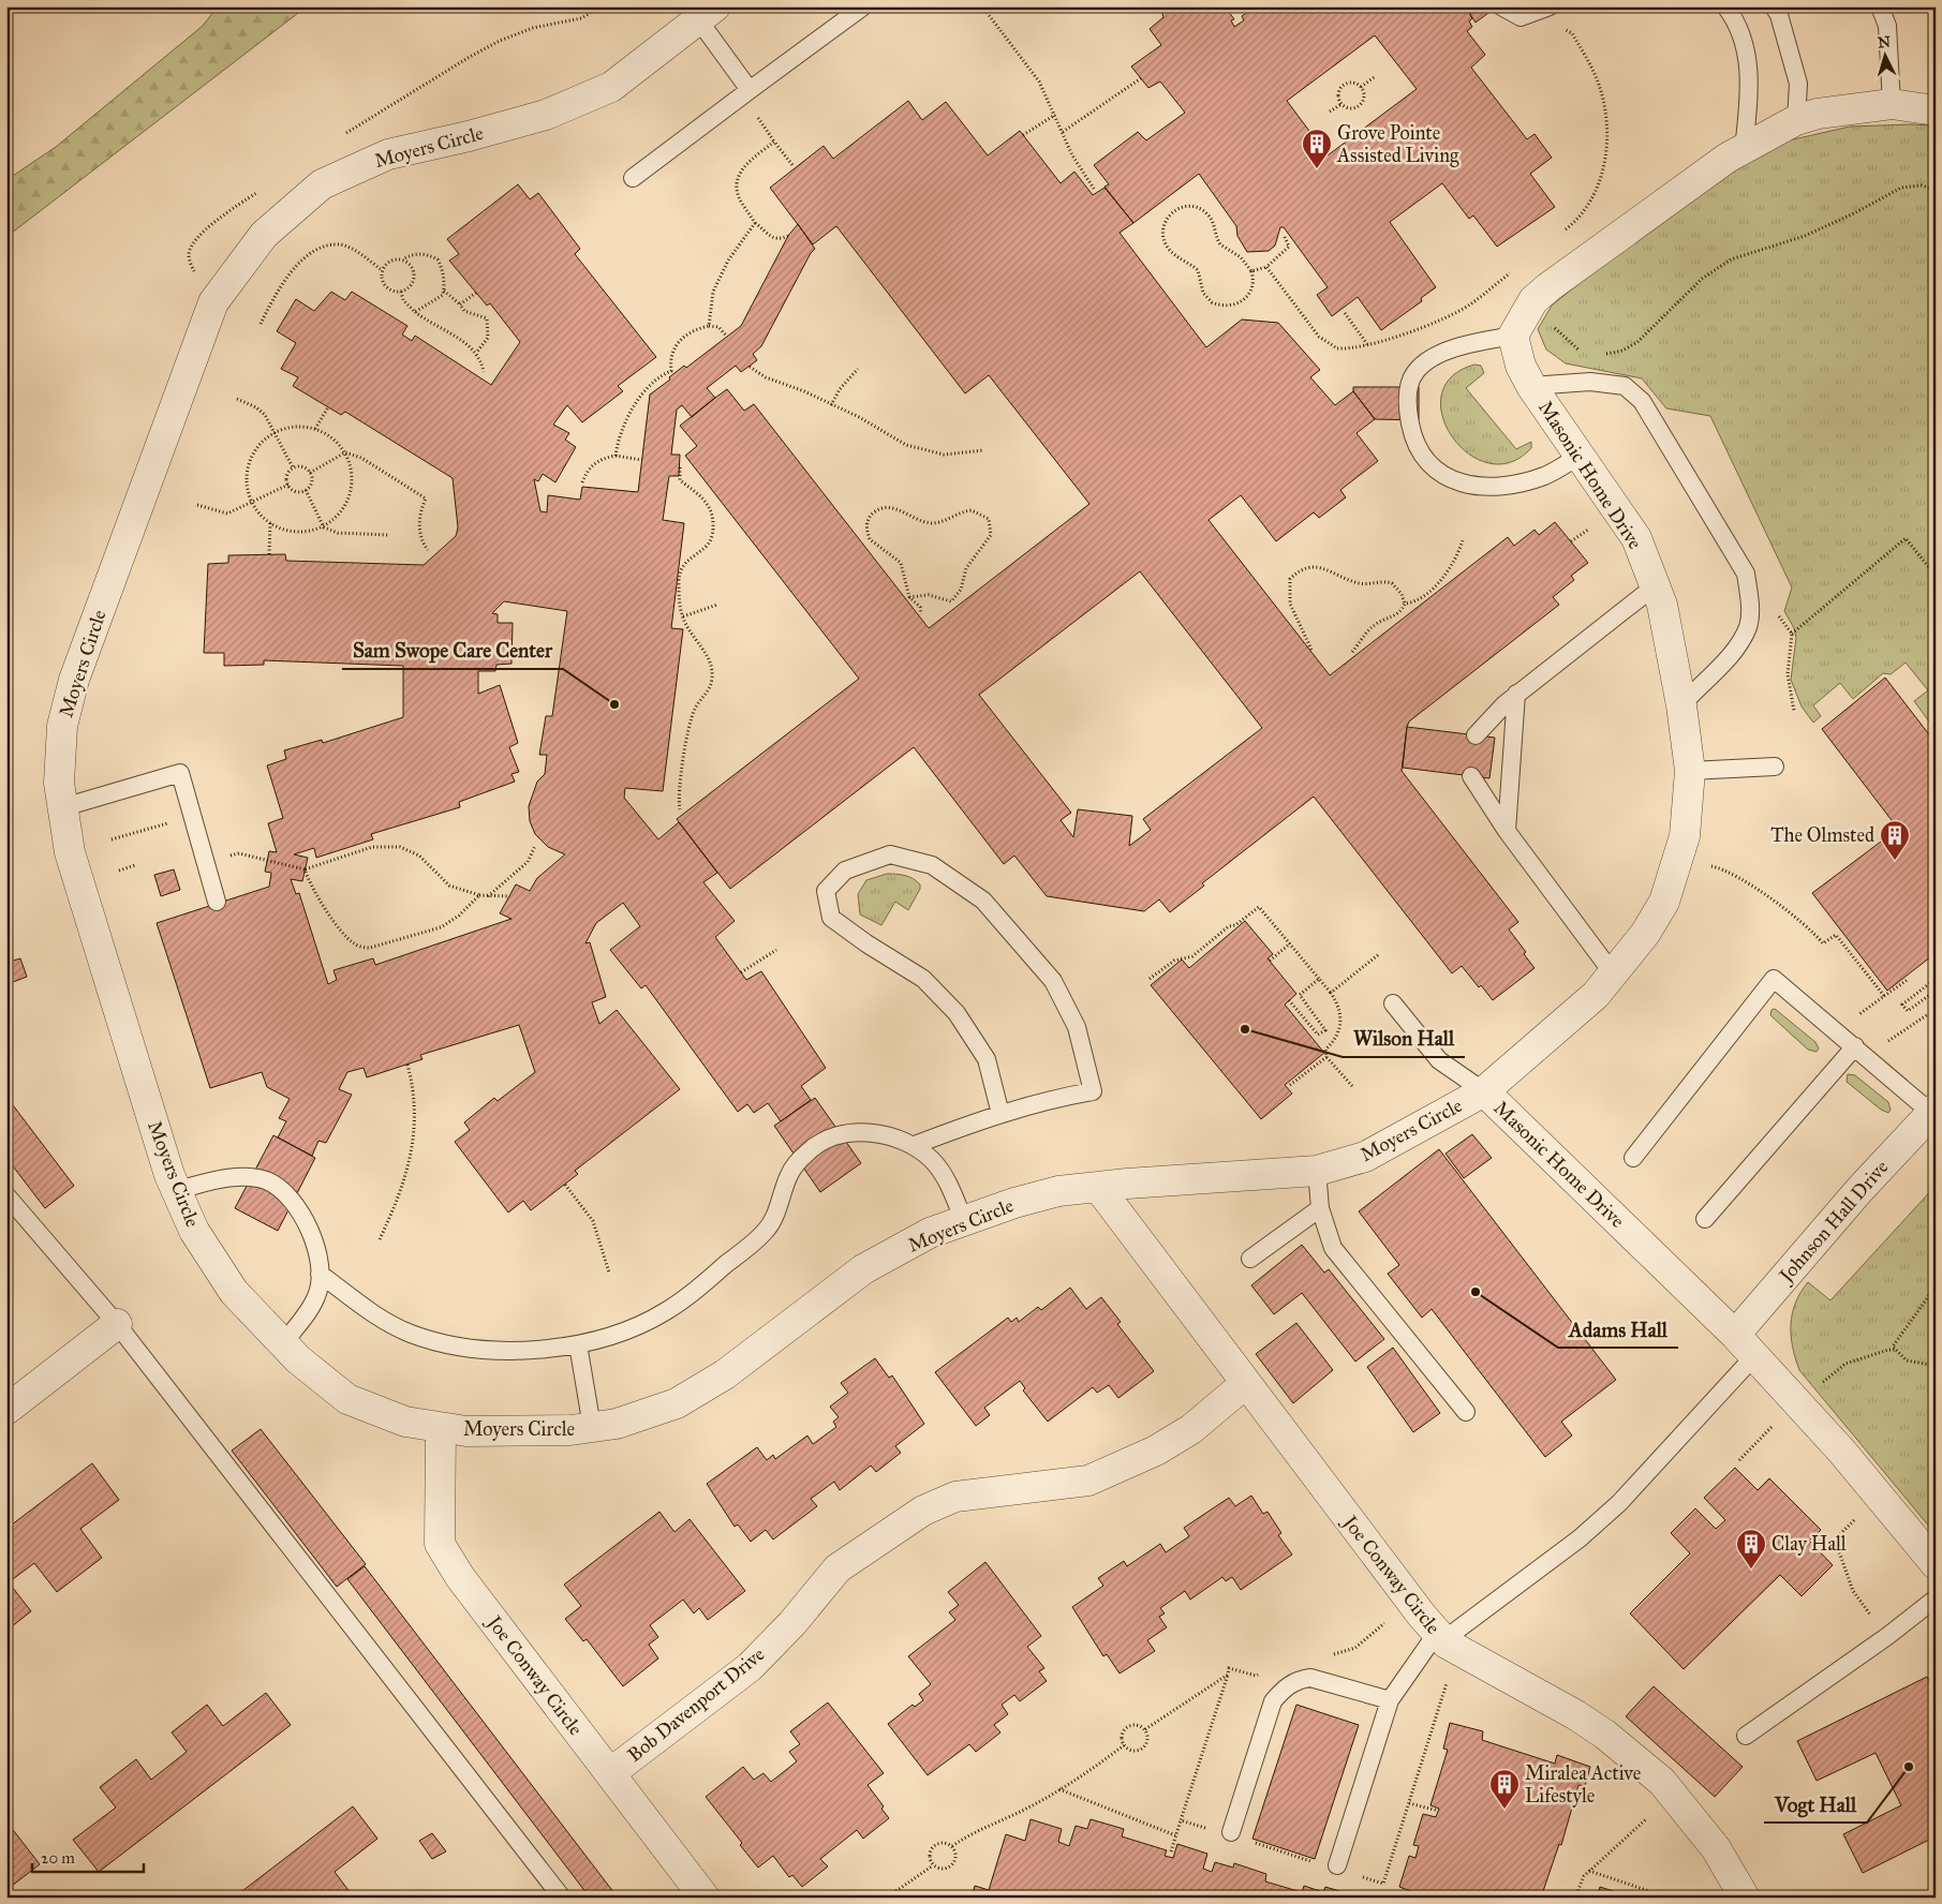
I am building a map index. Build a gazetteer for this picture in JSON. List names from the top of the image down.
{
  "streets": {
    "street": [
      "Moyers Circle",
      "Masonic Home Drive",
      "Johnson Hall Drive",
      "Joe Conway Circle",
      "Bob Davenport Drive"
    ]
  },
  "crossings": [
    ["Moyers Circle", "Masonic Home Drive"],
    ["Moyers Circle", "Joe Conway Circle"],
    ["Masonic Home Drive", "Johnson Hall Drive"],
    ["Joe Conway Circle", "Bob Davenport Drive"]
  ],
  "places": {
    "building": [
      "Grove Pointe Assisted Living",
      "The Olmsted",
      "Clay Hall",
      "Miralea Active Lifestyle"
    ],
    "other": [
      "Sam Swope Care Center",
      "Wilson Hall",
      "Adams Hall",
      "Vogt Hall"
    ]
  },
  "scale_bar": "20 m",
  "north": "top"
}
